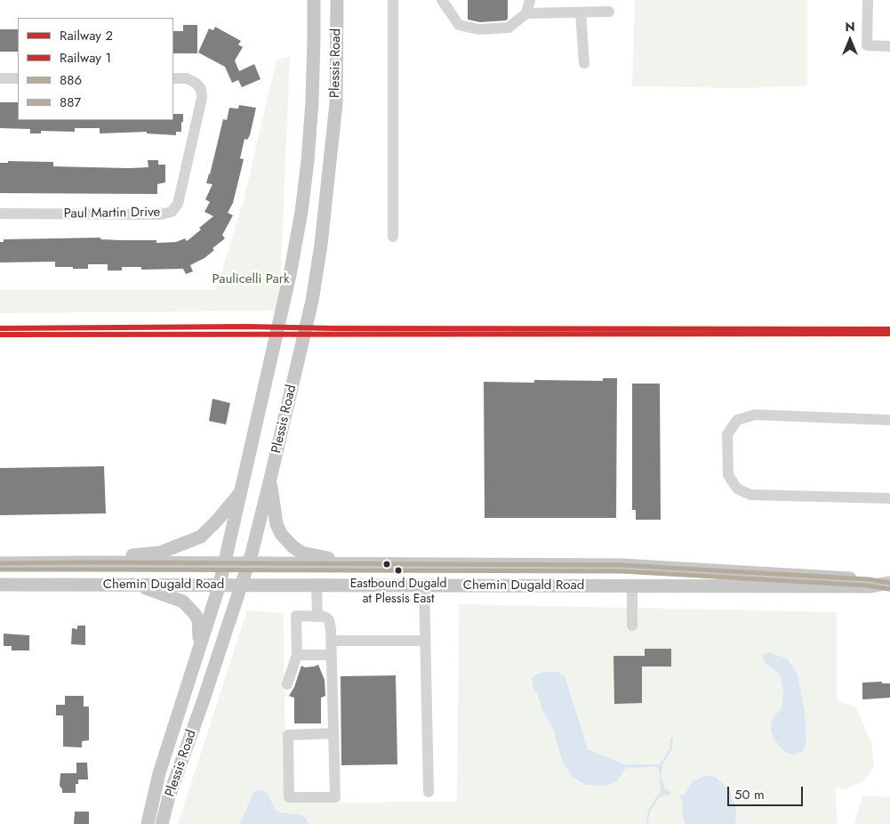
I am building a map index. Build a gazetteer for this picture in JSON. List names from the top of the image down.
{
  "streets": {
    "main road": ["Plessis Road", "Chemin Dugald Road"],
    "street": ["Paul Martin Drive"]
  },
  "crossings": [
    ["Plessis Road", "Chemin Dugald Road"]
  ],
  "parks": ["Paulicelli Park"],
  "places": ["Eastbound Dugald at Plessis East"],
  "lines": [
    "rail line 1",
    "rail line 2",
    "transit line 886",
    "transit line 887"
  ],
  "legend": [
    "Railway 2",
    "Railway 1",
    "886",
    "887"
  ],
  "scale_bar": "50 m",
  "north": "top"
}
